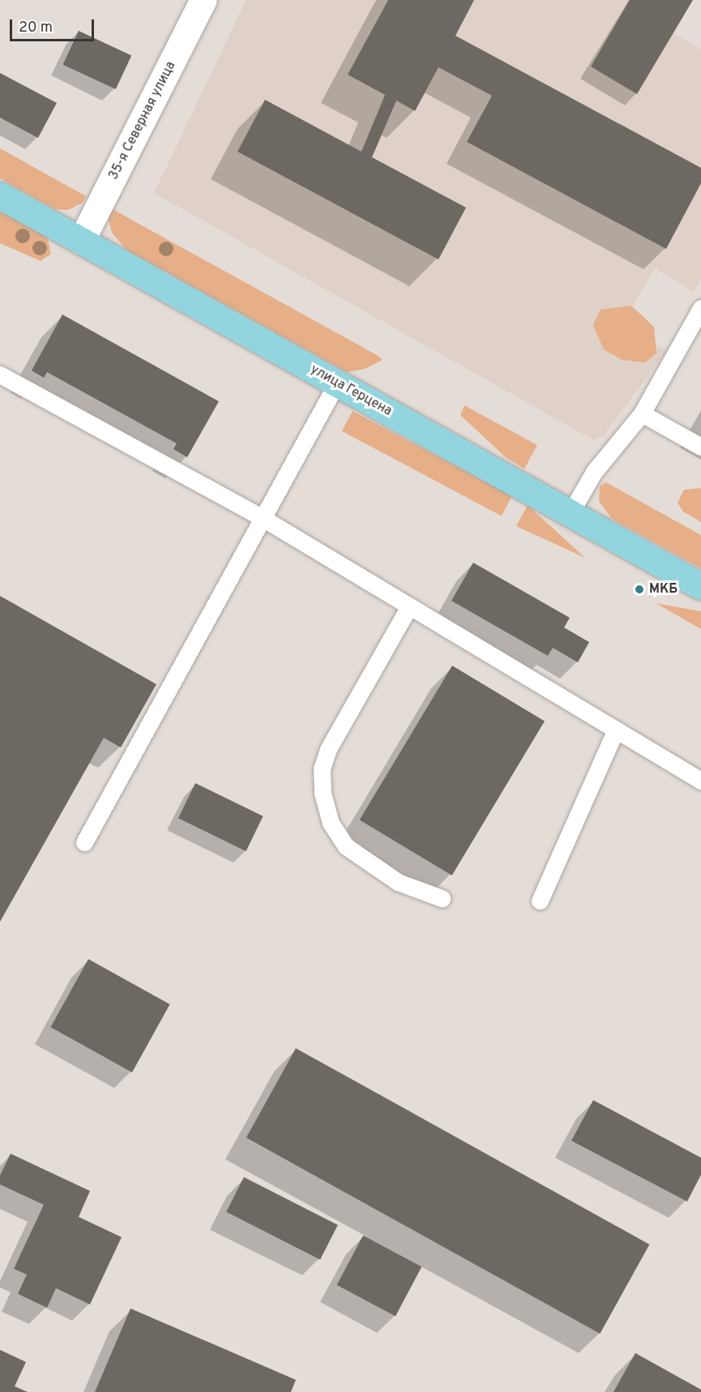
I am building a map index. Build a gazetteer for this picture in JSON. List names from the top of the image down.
{
  "streets": {
    "main road": ["улица Герцена"],
    "street": ["35-я Северная улица"]
  },
  "crossings": [
    ["35-я Северная улица", "улица Герцена"]
  ],
  "places": ["МКБ"],
  "scale_bar": "20 m"
}
